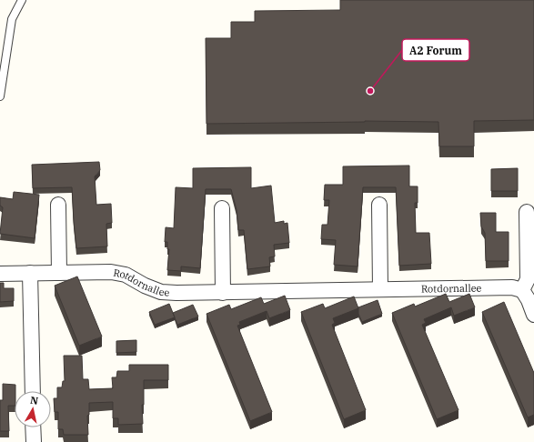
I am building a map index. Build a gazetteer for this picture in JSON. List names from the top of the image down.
{
  "streets": {
    "street": ["Rotdornallee"]
  },
  "places": ["A2 Forum"],
  "north": "top"
}
